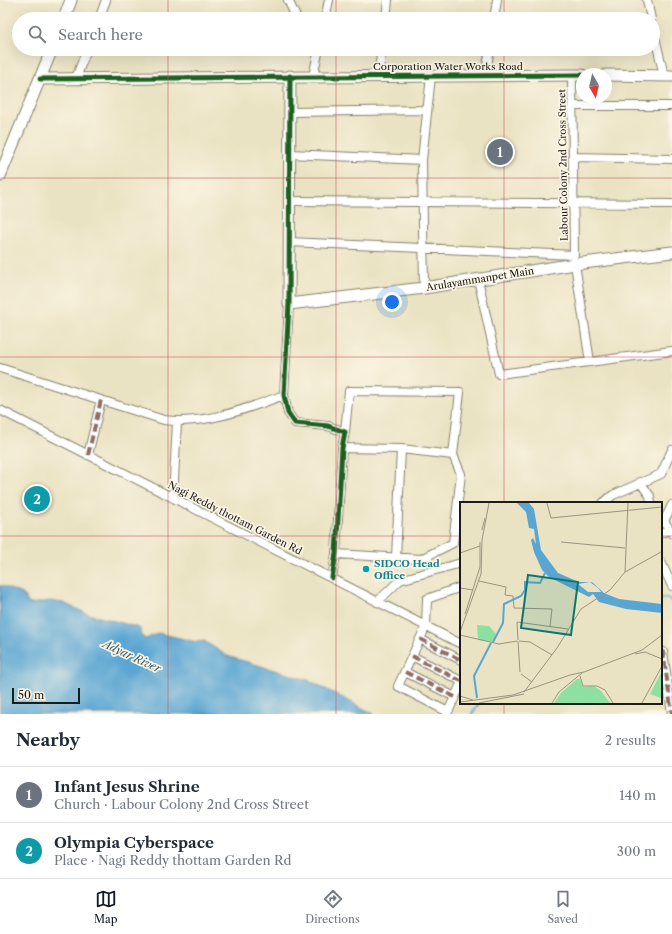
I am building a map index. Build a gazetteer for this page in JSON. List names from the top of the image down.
{
  "streets": {
    "street": [
      "Corporation Water Works Road",
      "Labour Colony 2nd Cross Street",
      "Arulayammanpet Main",
      "Nagi Reddy thottam Garden Rd"
    ]
  },
  "crossings": [
    ["Labour Colony 2nd Cross Street", "Arulayammanpet Main"]
  ],
  "water": ["Adyar River"],
  "places": ["SIDCO Head Office"],
  "scale_bar": "50 m",
  "north": "bottom",
  "page": {
    "search": "Search here",
    "pins": ["1", "2"],
    "scale": "50 m",
    "heading": ["Nearby", "2 results"],
    "list": [
      {
        "mark": "1",
        "name": "Infant Jesus Shrine",
        "note": "Church · Labour Colony 2nd Cross Street",
        "value": "140 m"
      },
      {
        "mark": "2",
        "name": "Olympia Cyberspace",
        "note": "Place · Nagi Reddy thottam Garden Rd",
        "value": "300 m"
      }
    ],
    "nav": ["Map", "Directions", "Saved"]
  }
}
